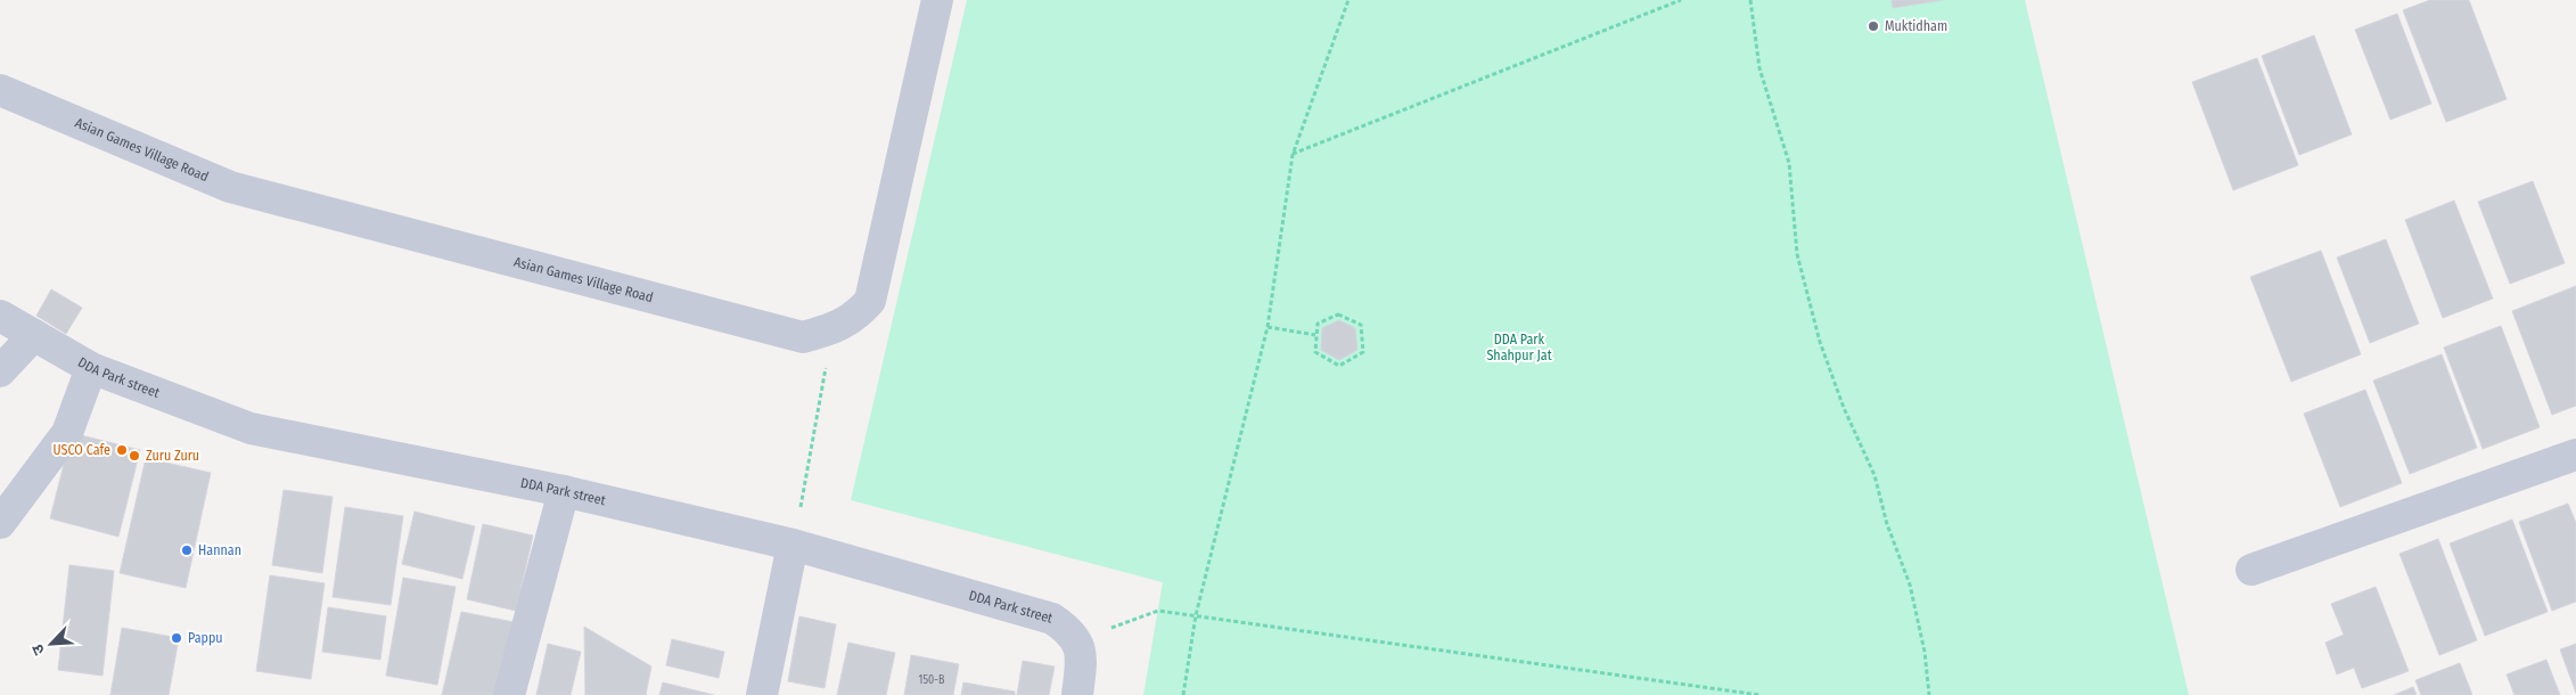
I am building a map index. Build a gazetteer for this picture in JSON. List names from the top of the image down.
{
  "streets": {
    "street": ["Asian Games Village Road", "DDA Park street"]
  },
  "parks": ["DDA Park Shahpur Jat"],
  "places": [
    "Muktidham",
    "USCO Cafe",
    "Zuru Zuru",
    "Hannan",
    "Pappu"
  ],
  "house_numbers": ["150-B"],
  "north": "bottom left"
}
